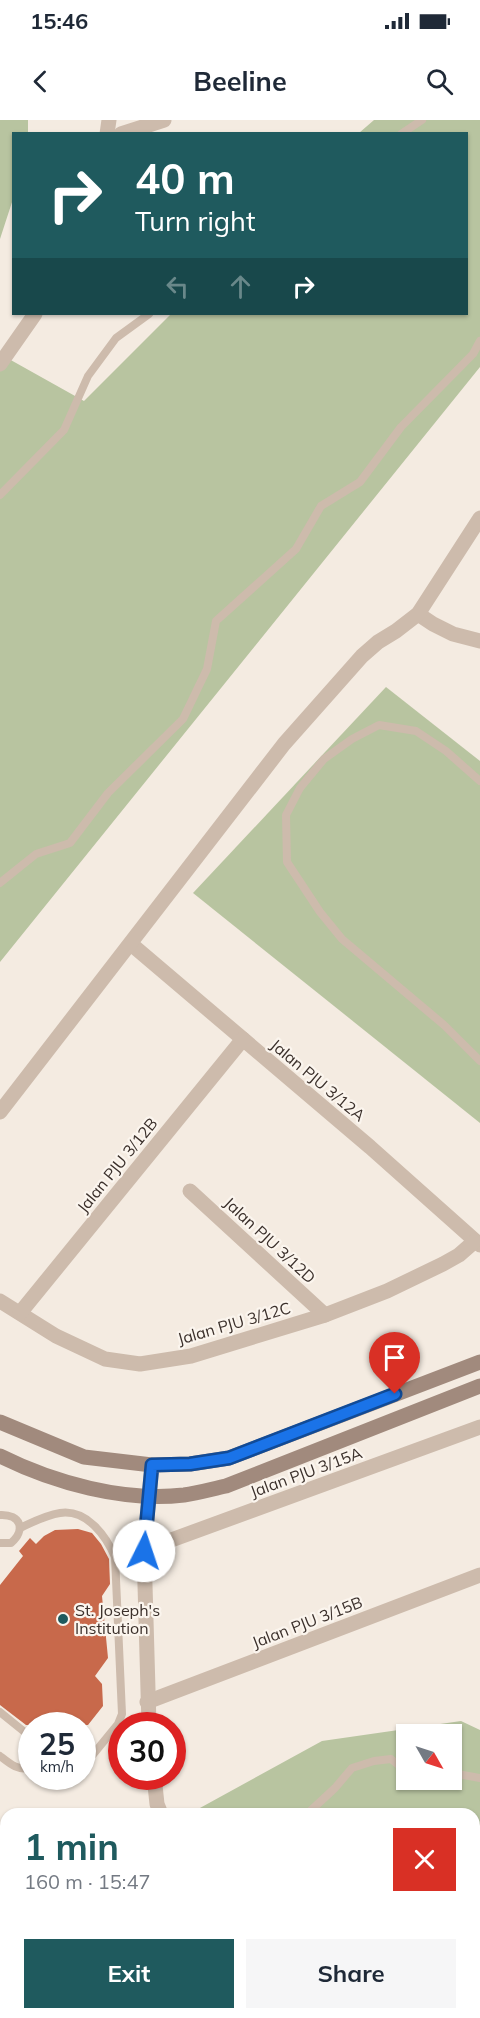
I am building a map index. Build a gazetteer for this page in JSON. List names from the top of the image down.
{
  "streets": {
    "street": [
      "Jalan PJU 3/12A",
      "Jalan PJU 3/12B",
      "Jalan PJU 3/12D",
      "Jalan PJU 3/12C",
      "Jalan PJU 3/15A",
      "Jalan PJU 3/15B"
    ]
  },
  "crossings": [
    ["Jalan PJU 3/12A", "Jalan PJU 3/12B"],
    ["Jalan PJU 3/12A", "Jalan PJU 3/12C"],
    ["Jalan PJU 3/12B", "Jalan PJU 3/12C"],
    ["Jalan PJU 3/12D", "Jalan PJU 3/12C"]
  ],
  "places": ["St. Joseph's Institution"],
  "north": "bottom right",
  "page": {
    "status": "15:46",
    "header": "Beeline",
    "turn": ["40 m", "Turn right"],
    "speed": "25 km/h",
    "limit": "30",
    "heading": ["1 min", "160 m · 15:47"],
    "buttons": ["Exit", "Share"]
  }
}
